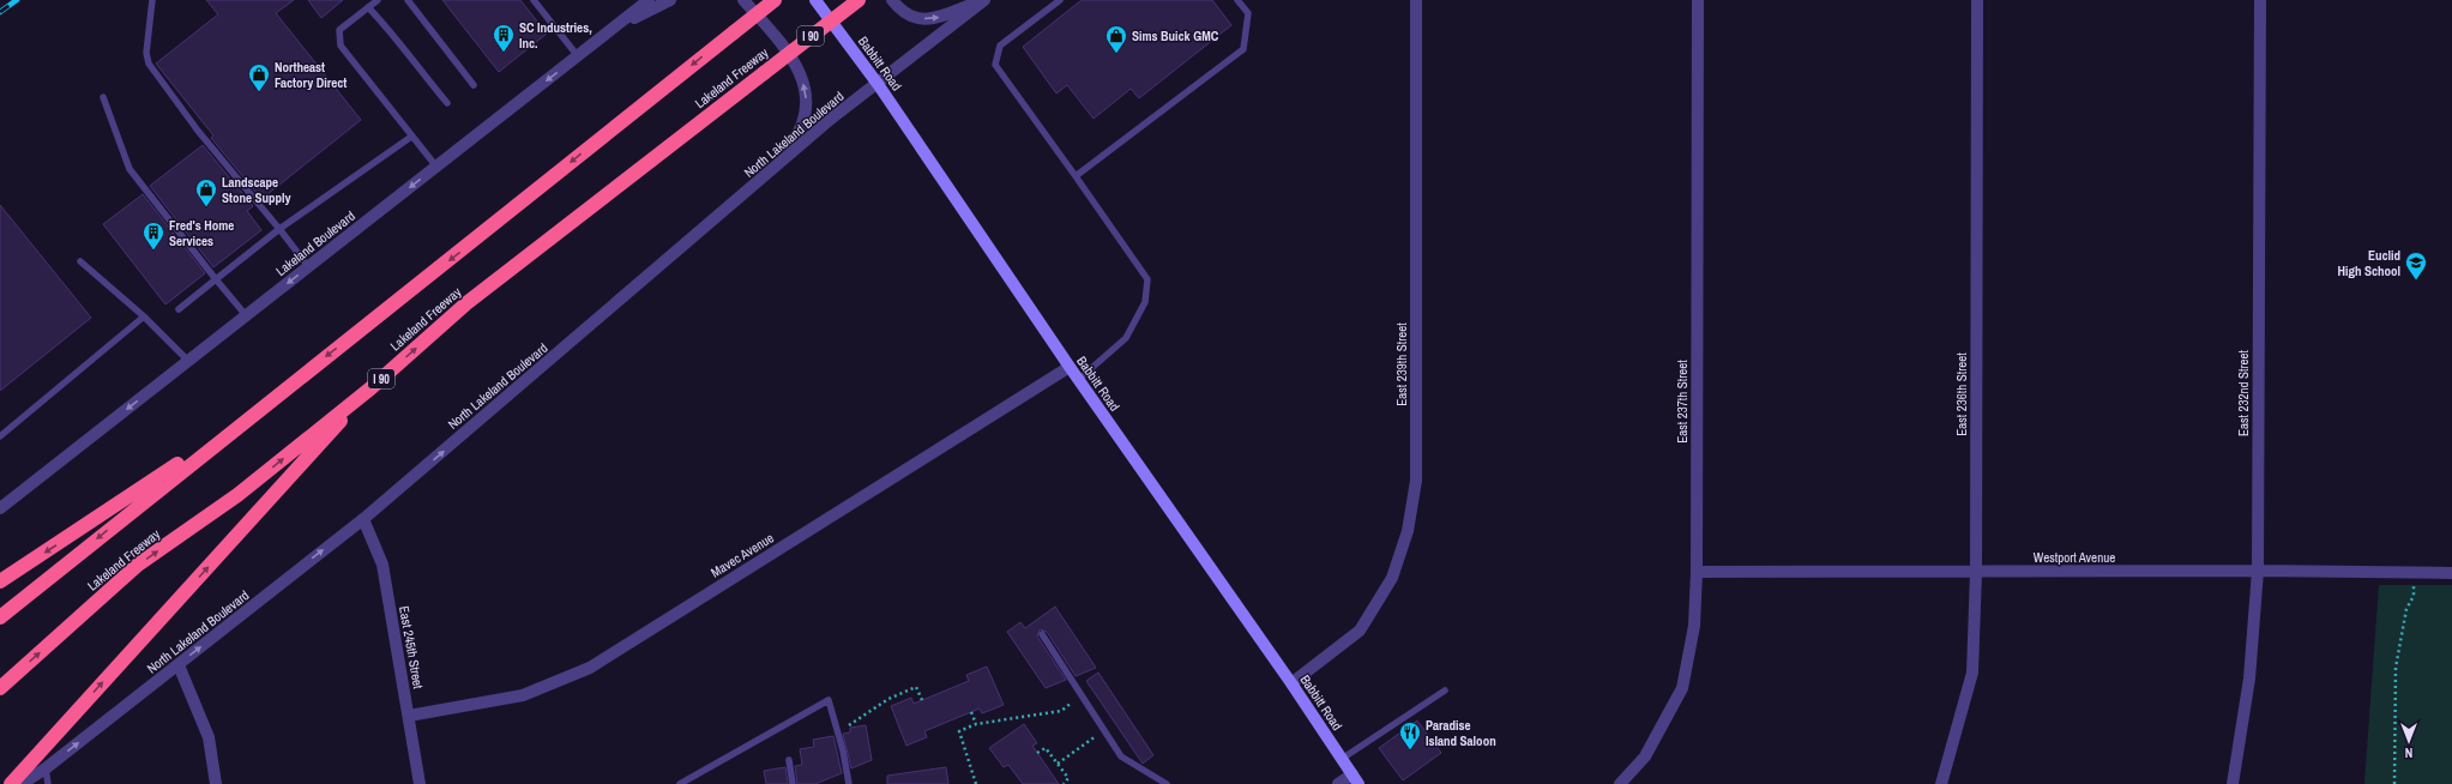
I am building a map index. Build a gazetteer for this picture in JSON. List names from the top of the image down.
{
  "streets": {
    "highway": ["I 90", "Lakeland Freeway"],
    "main road": ["Babbitt Road"],
    "street": [
      "North Lakeland Boulevard",
      "Lakeland Boulevard",
      "East 239th Street",
      "East 232nd Street",
      "East 236th Street",
      "East 237th Street",
      "Mavec Avenue",
      "Westport Avenue",
      "East 245th Street"
    ]
  },
  "crossings": [
    ["Babbitt Road", "North Lakeland Boulevard"],
    ["Babbitt Road", "East 239th Street"],
    ["Babbitt Road", "Mavec Avenue"],
    ["North Lakeland Boulevard", "East 245th Street"],
    ["East 232nd Street", "Westport Avenue"],
    ["East 236th Street", "Westport Avenue"],
    ["East 237th Street", "Westport Avenue"],
    ["Mavec Avenue", "East 245th Street"]
  ],
  "one_way": ["North Lakeland Boulevard", "Lakeland Boulevard"],
  "places": {
    "building": ["SC Industries, Inc.", "Fred's Home Services"],
    "shop": ["Sims Buick GMC", "Northeast Factory Direct", "Landscape Stone Supply"],
    "school or university": ["Euclid High School"],
    "restaurant": ["Paradise Island Saloon"]
  },
  "north": "bottom"
}
